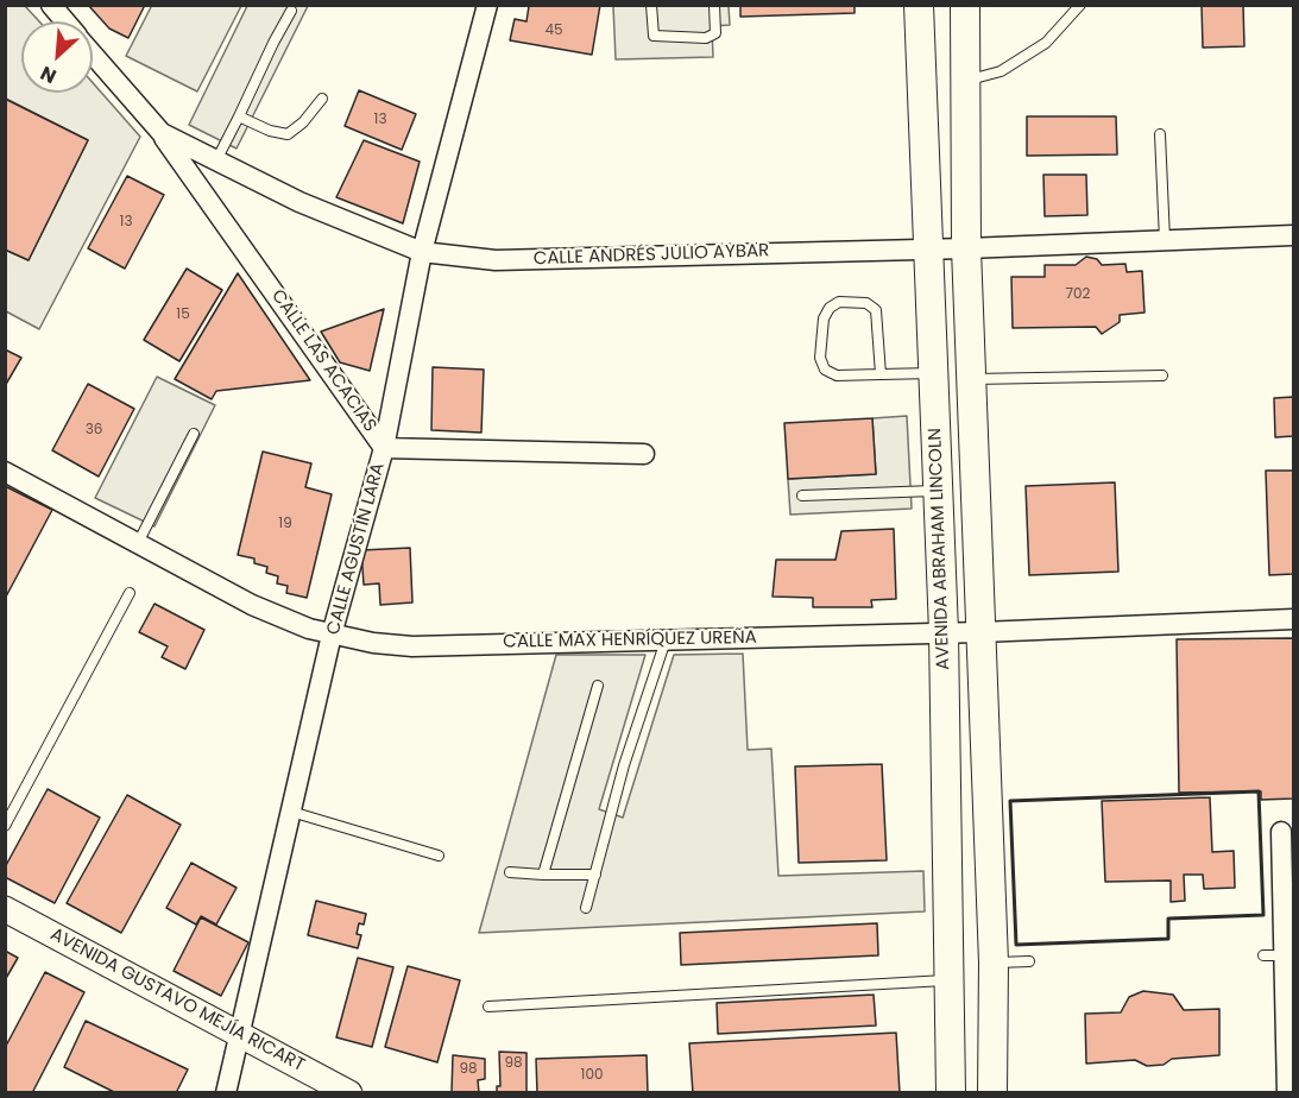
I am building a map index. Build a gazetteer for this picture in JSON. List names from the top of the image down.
{
  "streets": {
    "main road": ["AVENIDA ABRAHAM LINCOLN"],
    "street": [
      "CALLE ANDRÉS JULIO AYBAR",
      "CALLE LAS ACACIAS",
      "CALLE AGUSTÍN LARA",
      "CALLE MAX HENRÍQUEZ UREÑA",
      "AVENIDA GUSTAVO MEJÍA RICART"
    ]
  },
  "crossings": [
    ["CALLE ANDRÉS JULIO AYBAR", "CALLE LAS ACACIAS"],
    ["CALLE ANDRÉS JULIO AYBAR", "CALLE AGUSTÍN LARA"],
    ["CALLE ANDRÉS JULIO AYBAR", "AVENIDA ABRAHAM LINCOLN"],
    ["CALLE LAS ACACIAS", "CALLE AGUSTÍN LARA"],
    ["CALLE AGUSTÍN LARA", "CALLE MAX HENRÍQUEZ UREÑA"],
    ["CALLE AGUSTÍN LARA", "AVENIDA GUSTAVO MEJÍA RICART"],
    ["AVENIDA ABRAHAM LINCOLN", "CALLE MAX HENRÍQUEZ UREÑA"]
  ],
  "house_numbers": [
    "45",
    "13",
    "13",
    "702",
    "15",
    "36",
    "19",
    "98",
    "98",
    "100"
  ],
  "north": "bottom left"
}
